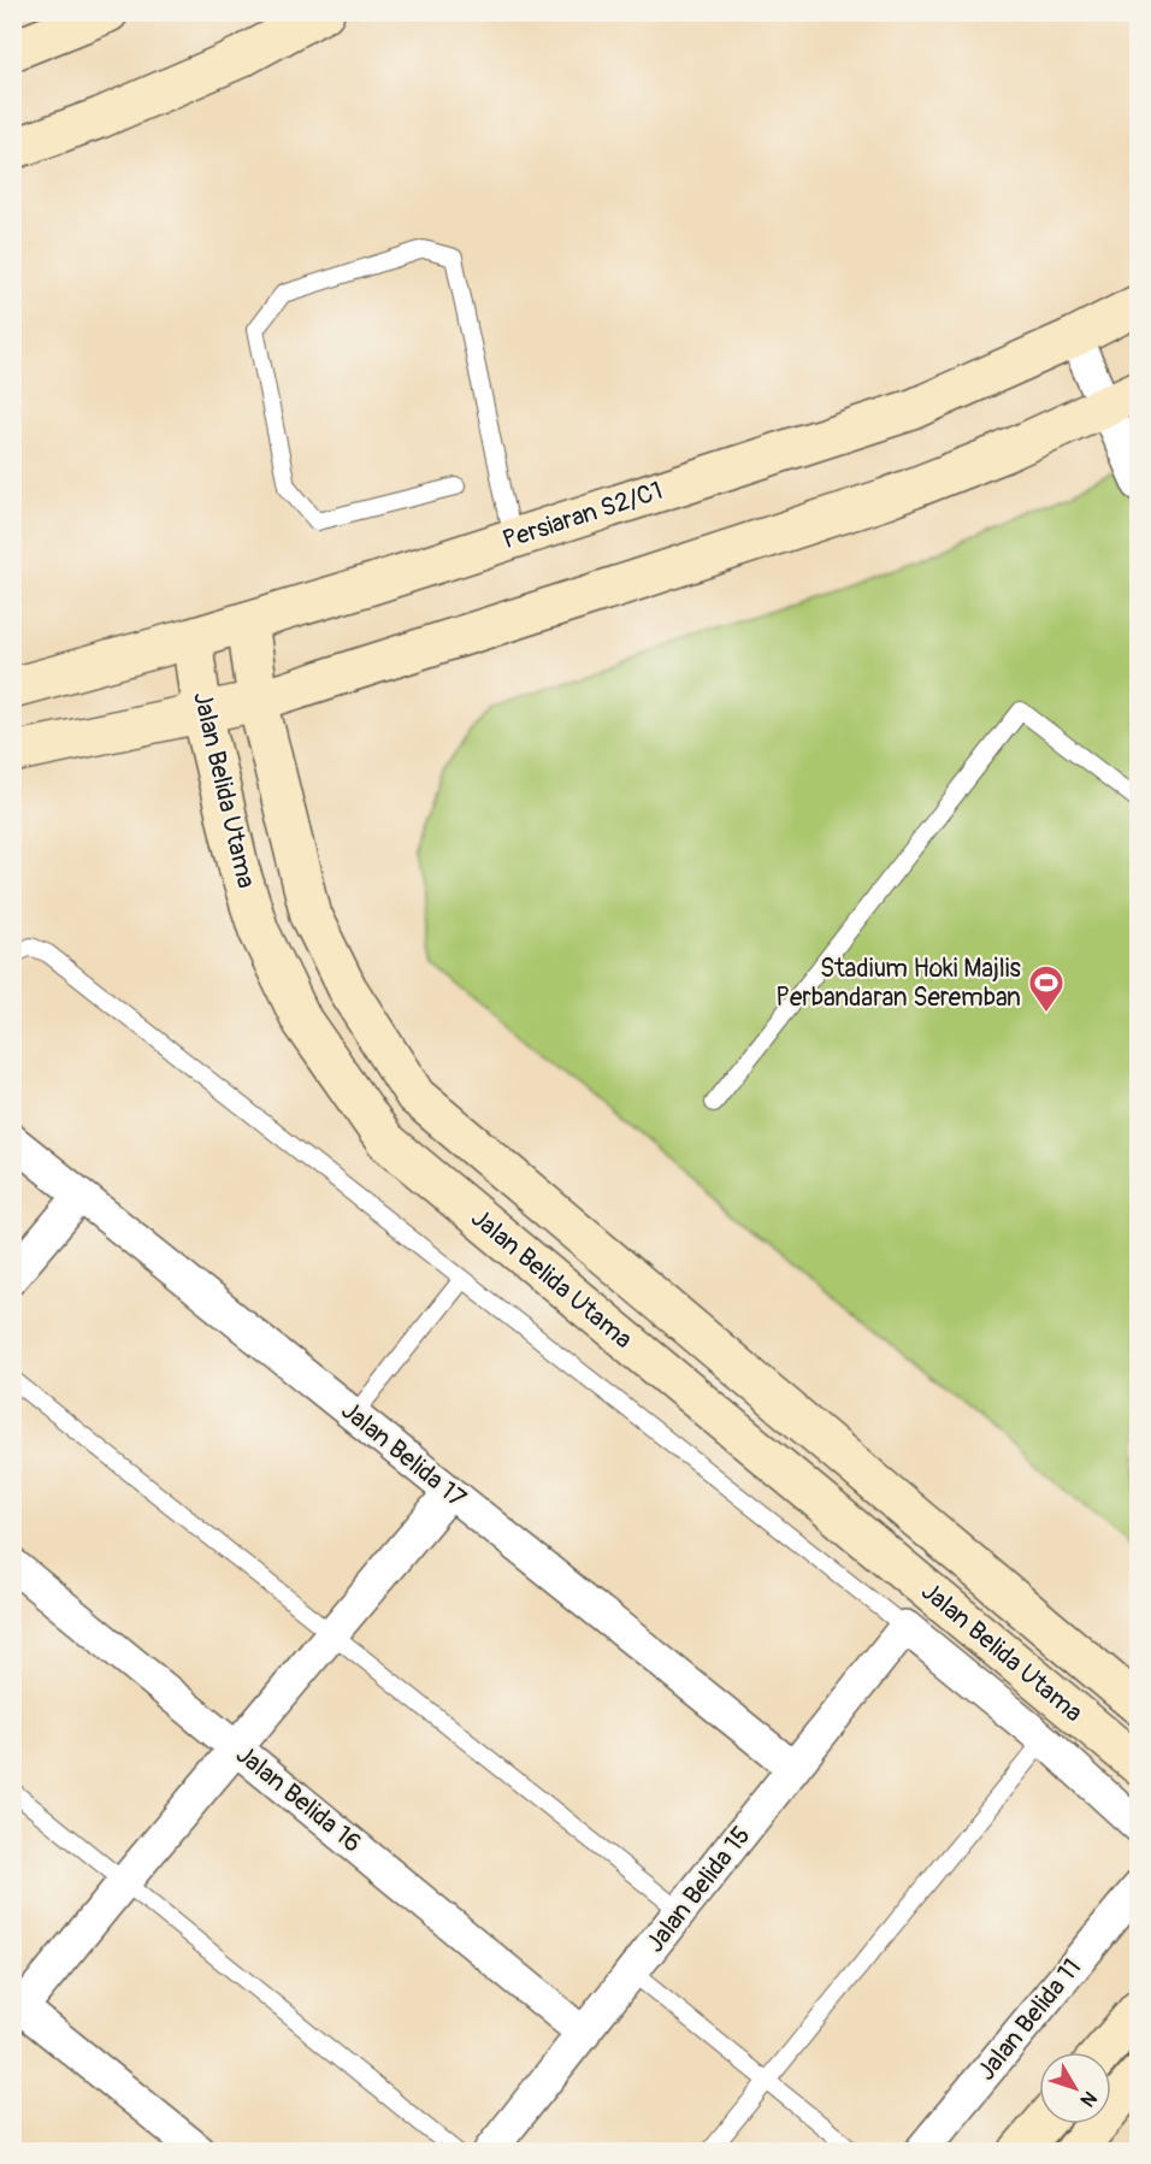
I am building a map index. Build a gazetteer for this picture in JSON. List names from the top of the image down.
{
  "streets": {
    "main road": ["Persiaran S2/C1", "Jalan Belida Utama"],
    "street": [
      "Jalan Belida 17",
      "Jalan Belida 16",
      "Jalan Belida 15",
      "Jalan Belida 11"
    ]
  },
  "crossings": [
    ["Persiaran S2/C1", "Jalan Belida Utama"],
    ["Jalan Belida 17", "Jalan Belida 15"],
    ["Jalan Belida 16", "Jalan Belida 15"]
  ],
  "places": {
    "sports": ["Stadium Hoki Majlis Perbandaran Seremban"]
  },
  "north": "bottom right"
}
